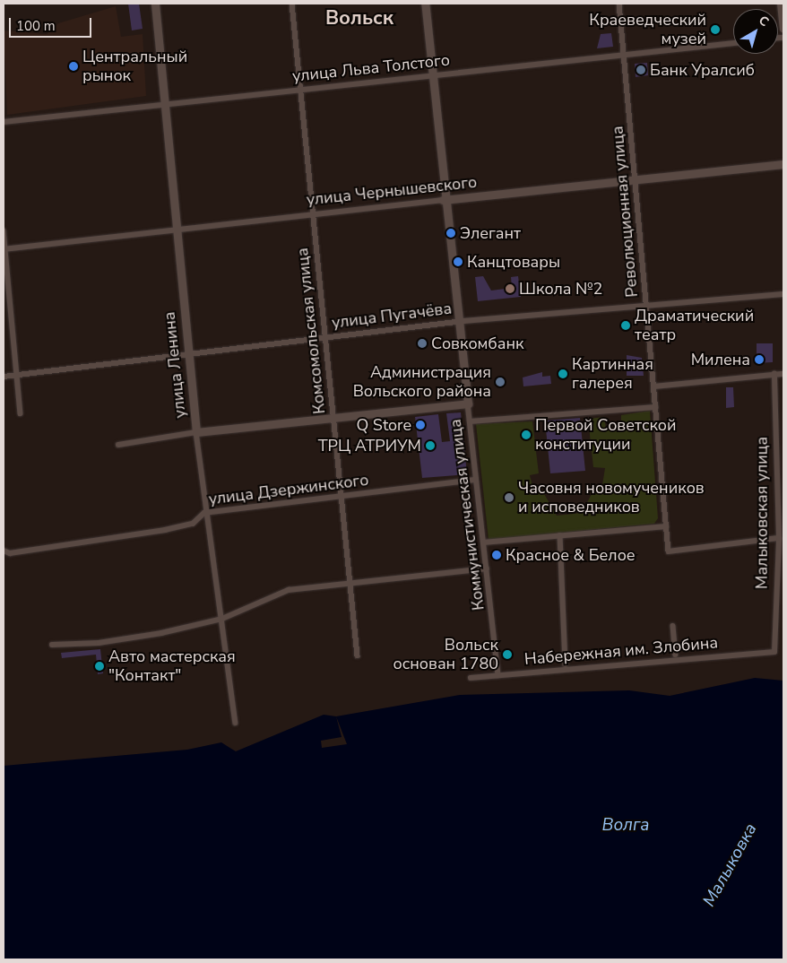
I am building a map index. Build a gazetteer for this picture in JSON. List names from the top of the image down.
{
  "streets": {
    "street": [
      "улица Льва Толстого",
      "улица Чернышевского",
      "Революционная улица",
      "улица Пугачёва",
      "Комсомольская улица",
      "улица Ленина",
      "улица Дзержинского",
      "Малыковская улица",
      "Коммунистическая улица",
      "Набережная им. Злобина"
    ]
  },
  "crossings": [
    ["улица Льва Толстого", "Революционная улица"],
    ["улица Льва Толстого", "Комсомольская улица"],
    ["улица Льва Толстого", "улица Ленина"],
    ["улица Льва Толстого", "Коммунистическая улица"],
    ["улица Чернышевского", "Революционная улица"],
    ["улица Чернышевского", "Комсомольская улица"],
    ["улица Чернышевского", "улица Ленина"],
    ["улица Чернышевского", "Коммунистическая улица"],
    ["Революционная улица", "улица Пугачёва"],
    ["Революционная улица", "Малыковская улица"],
    ["улица Пугачёва", "Комсомольская улица"],
    ["улица Пугачёва", "улица Ленина"],
    ["улица Пугачёва", "Коммунистическая улица"],
    ["Комсомольская улица", "улица Дзержинского"],
    ["улица Ленина", "улица Дзержинского"],
    ["улица Дзержинского", "Коммунистическая улица"],
    ["Малыковская улица", "Набережная им. Злобина"],
    ["Коммунистическая улица", "Набережная им. Злобина"]
  ],
  "districts": ["Вольск"],
  "water": ["Волга", "Малыковка"],
  "places": [
    "Краеведческий музей",
    "Центральный рынок",
    "Банк Уралсиб",
    "Элегант",
    "Канцтовары",
    "Школа №2",
    "Драматический театр",
    "Совкомбанк",
    "Милена",
    "Картинная галерея",
    "Администрация Вольского района",
    "Q Store",
    "Первой Советской конституции",
    "ТРЦ АТРИУМ",
    "Часовня новомучеников и исповедников",
    "Красное & Белое",
    "Вольск основан 1780",
    "Авто мастерская \"Контакт\""
  ],
  "scale_bar": "100 m",
  "north": "top right"
}
